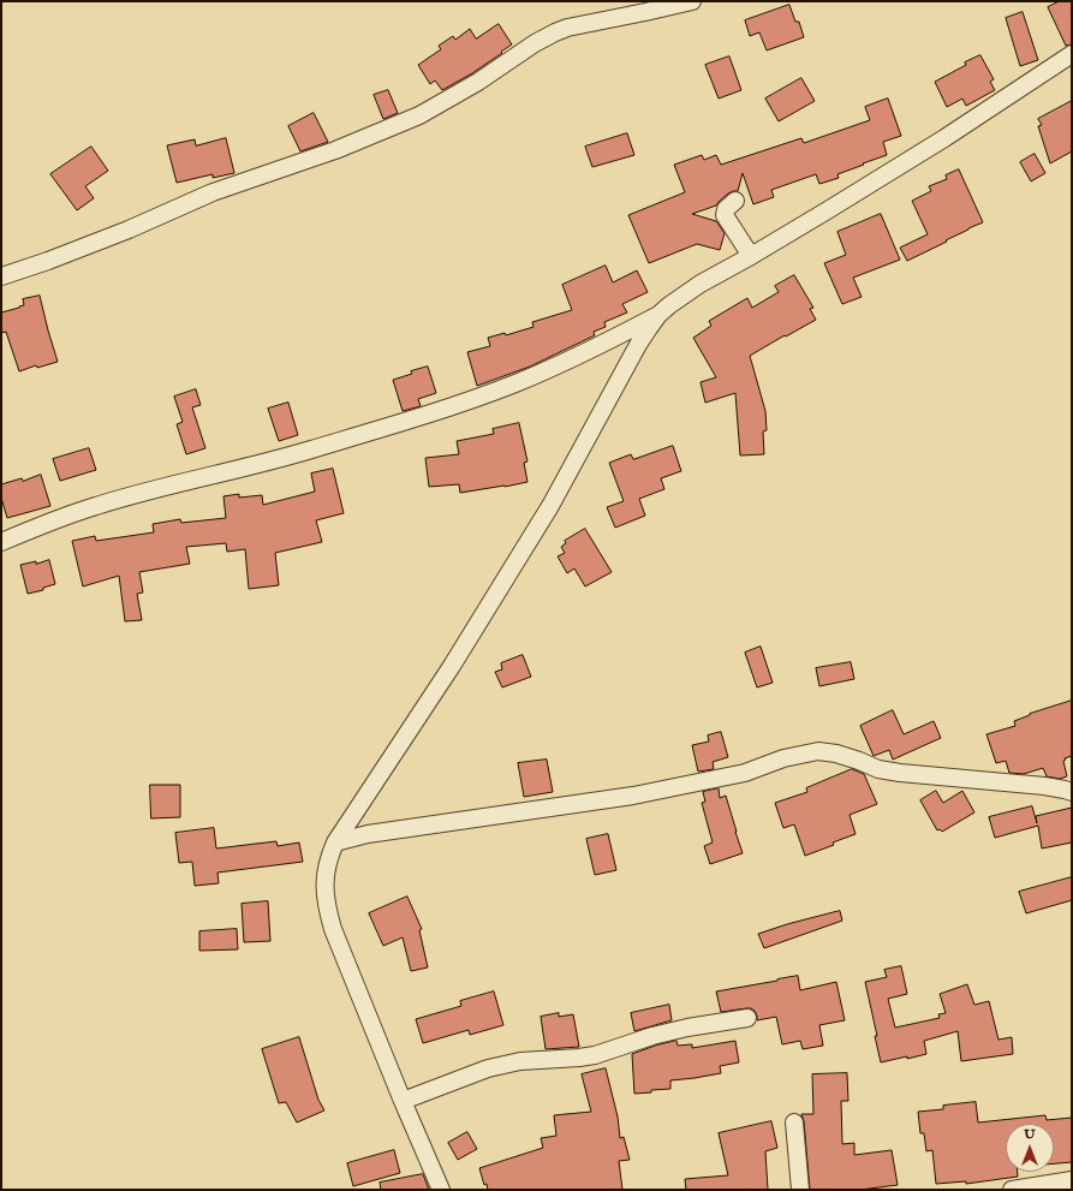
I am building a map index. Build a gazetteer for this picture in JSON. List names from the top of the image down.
{
  "north": "top"
}
